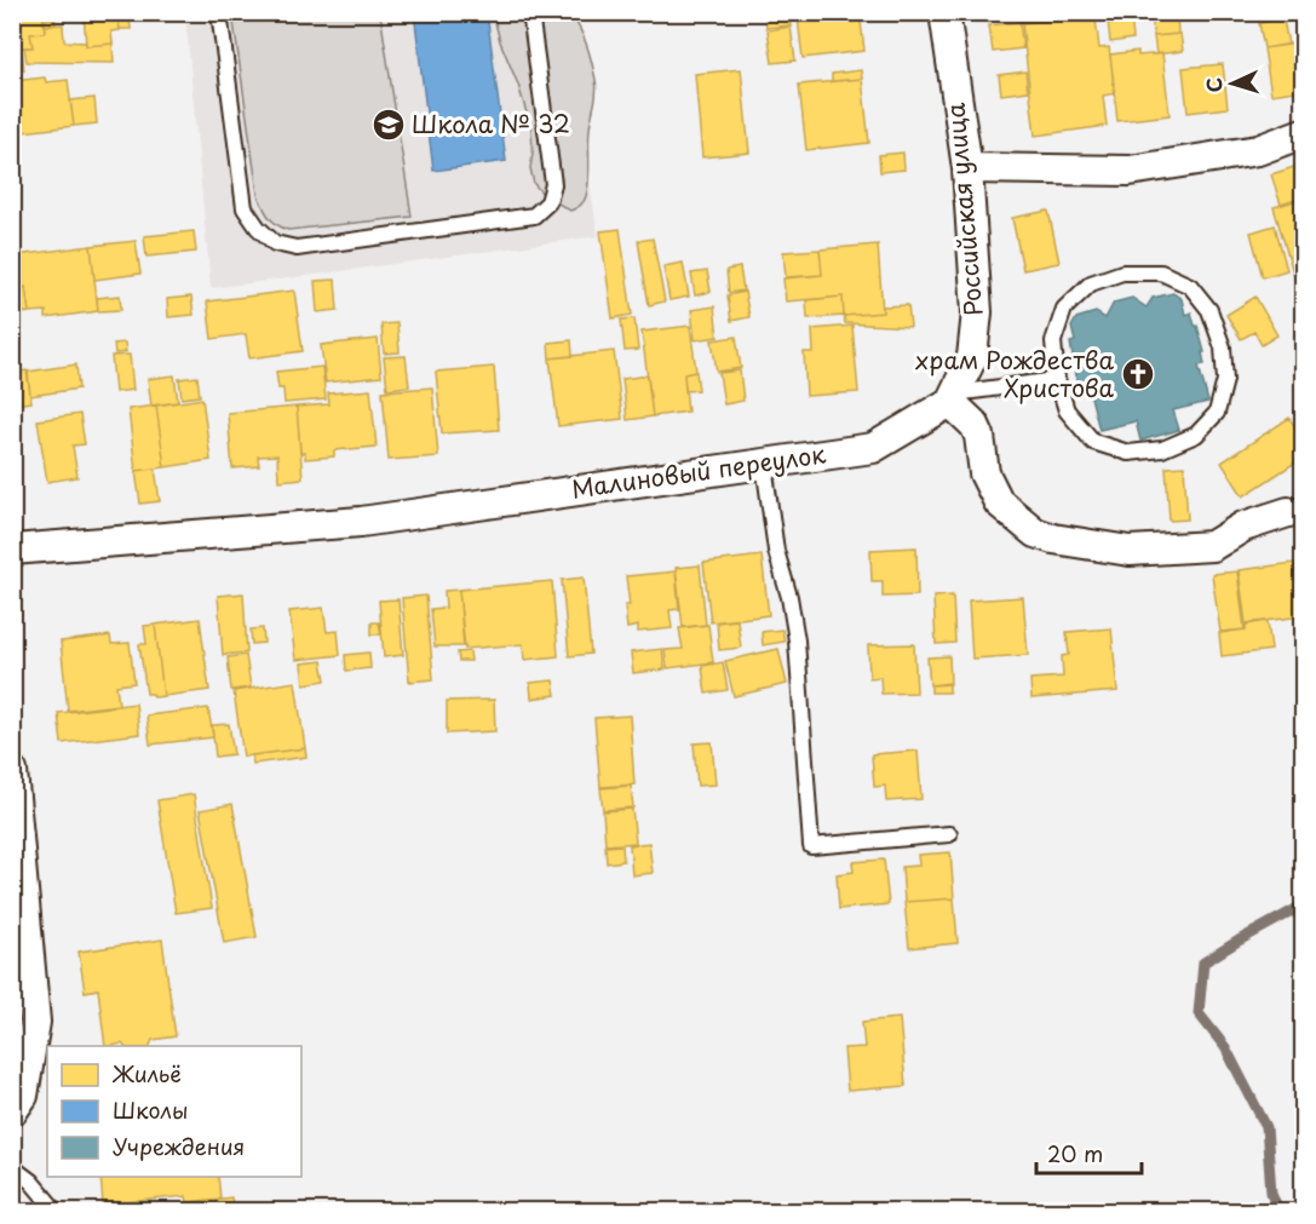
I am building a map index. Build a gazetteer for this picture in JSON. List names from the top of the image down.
{
  "streets": {
    "street": ["Российская улица", "Малиновый переулок"]
  },
  "crossings": [
    ["Российская улица", "Малиновый переулок"]
  ],
  "places": {
    "school or university": ["Школа № 32"],
    "church": ["храм Рождества Христова"]
  },
  "legend": ["Жильё", "Школы", "Учреждения"],
  "scale_bar": "20 m",
  "north": "left"
}
